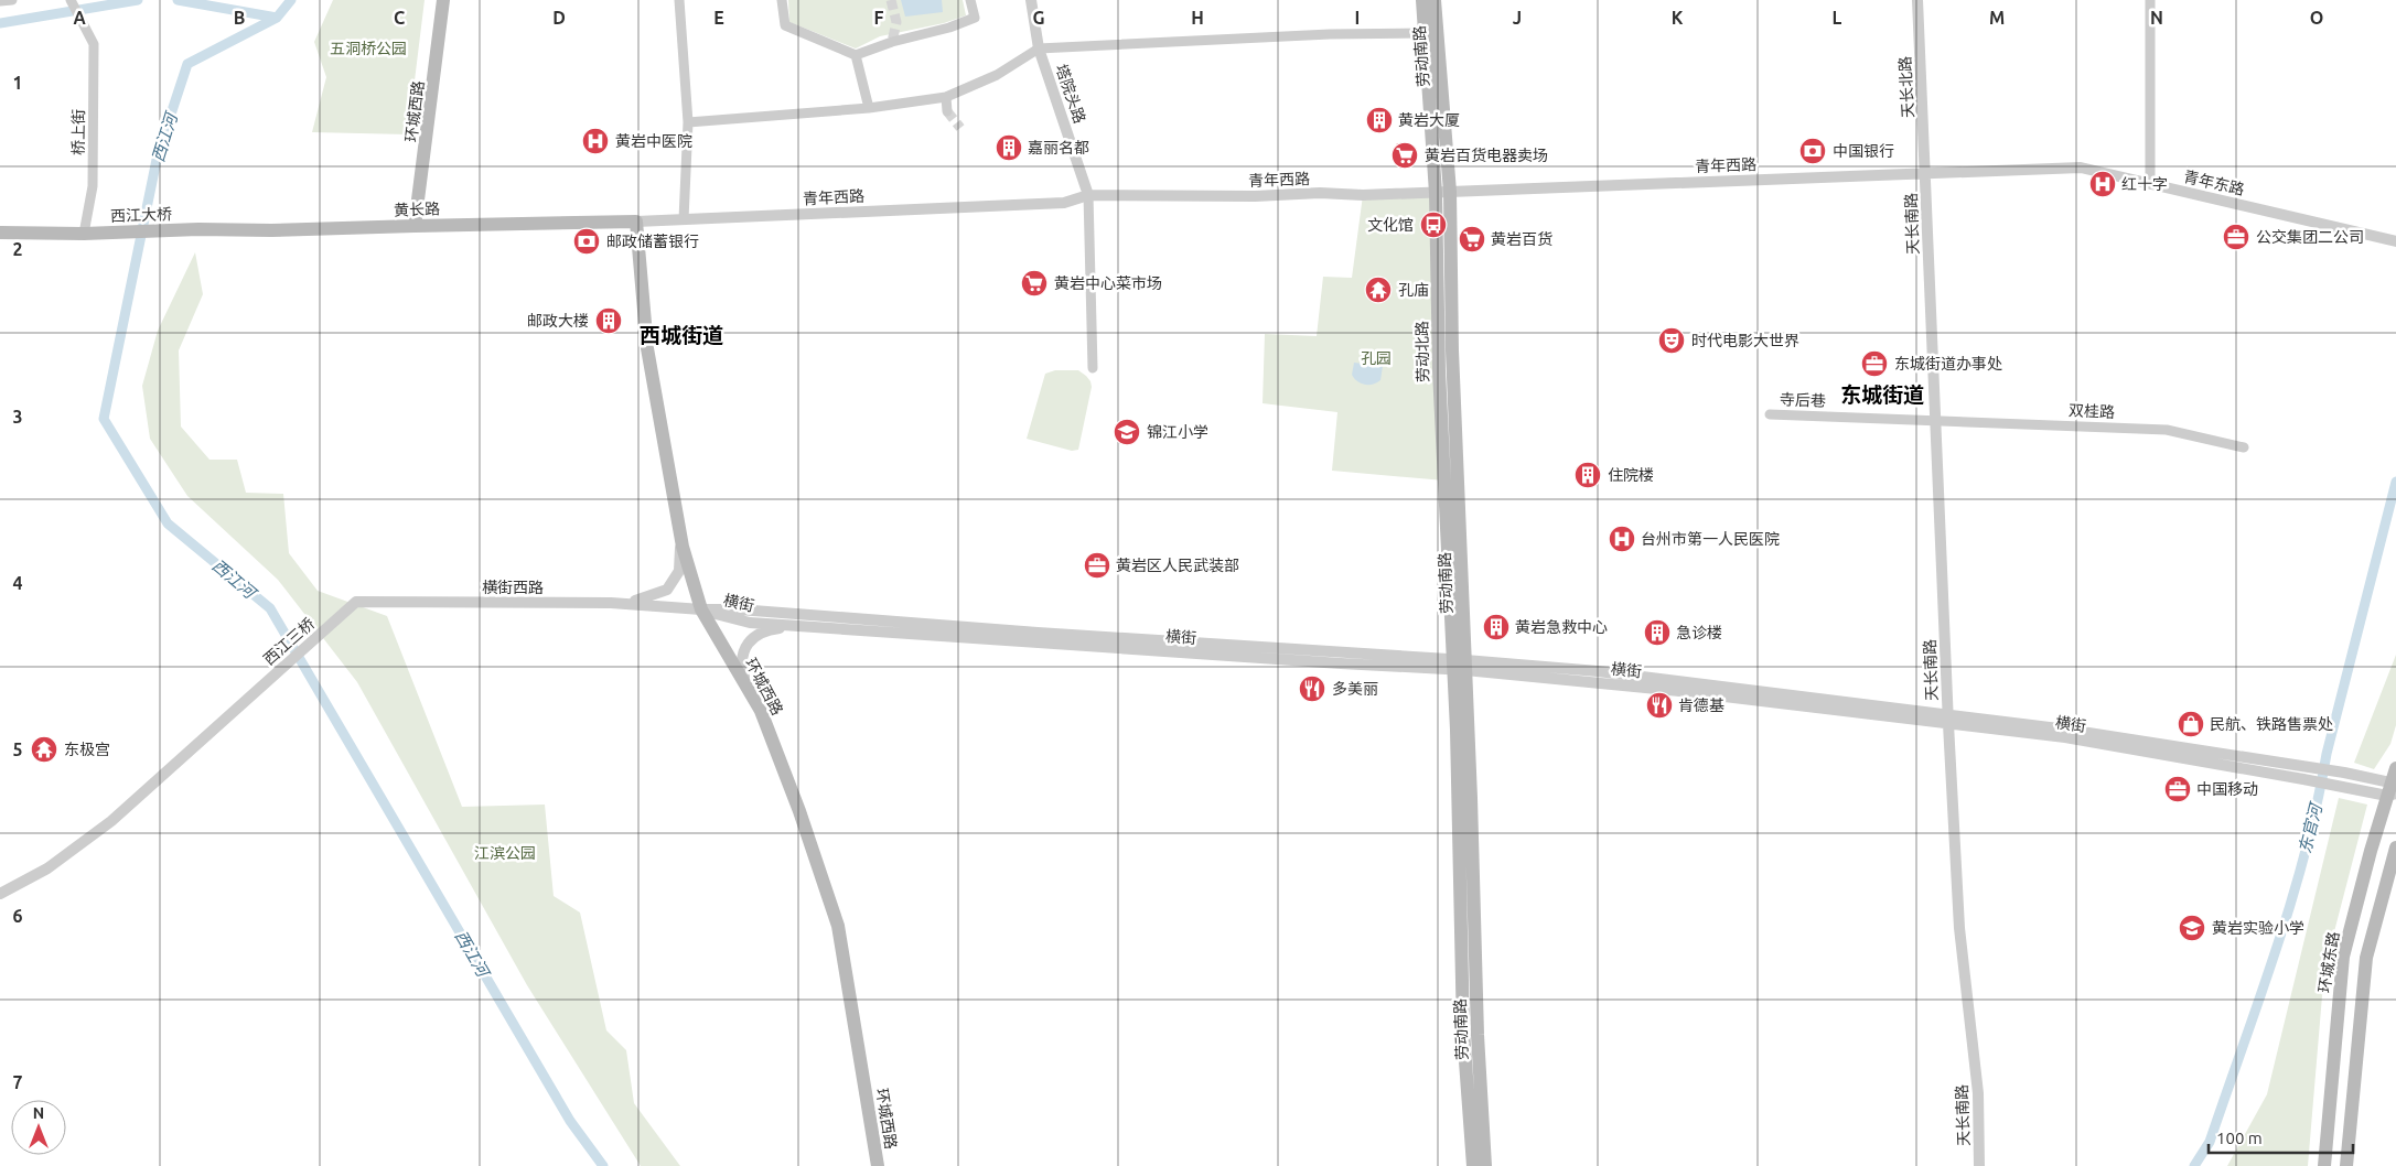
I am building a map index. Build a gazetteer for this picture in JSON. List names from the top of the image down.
{
  "streets": {
    "main road": [
      "劳动南路",
      "环城西路",
      "黄长路",
      "西江大桥",
      "劳动北路",
      "环城东路"
    ],
    "street": [
      "天长北路",
      "塔院头路",
      "桥上街",
      "青年西路",
      "青年东路",
      "天长南路",
      "寺后巷",
      "双桂路",
      "横街西路",
      "横街",
      "西江三桥"
    ]
  },
  "crossings": [
    ["劳动南路", "青年西路"],
    ["劳动南路", "劳动北路"],
    ["劳动南路", "横街"],
    ["天长北路", "青年西路"],
    ["天长北路", "青年东路"],
    ["天长北路", "天长南路"],
    ["塔院头路", "青年西路"],
    ["环城西路", "青年西路"],
    ["环城西路", "黄长路"],
    ["环城西路", "横街西路"],
    ["环城西路", "横街"],
    ["桥上街", "西江大桥"],
    ["青年西路", "青年东路"],
    ["青年西路", "黄长路"],
    ["青年西路", "天长南路"],
    ["青年西路", "劳动北路"],
    ["青年东路", "天长南路"],
    ["黄长路", "西江大桥"],
    ["天长南路", "寺后巷"],
    ["天长南路", "双桂路"],
    ["天长南路", "横街"],
    ["劳动北路", "横街"],
    ["寺后巷", "双桂路"],
    ["横街西路", "横街"],
    ["横街西路", "西江三桥"],
    ["横街", "环城东路"]
  ],
  "districts": ["西城街道", "东城街道"],
  "water": ["西江河", "东官河"],
  "parks": ["五洞桥公园", "孔园", "江滨公园"],
  "places": {
    "building": [
      "黄岩大厦",
      "嘉丽名都",
      "邮政大楼",
      "住院楼",
      "黄岩急救中心",
      "急诊楼"
    ],
    "hospital": ["黄岩中医院", "红十字", "台州市第一人民医院"],
    "bank": ["中国银行", "邮政储蓄银行"],
    "supermarket": ["黄岩百货电器卖场", "黄岩百货", "黄岩中心菜市场"],
    "bus stop": ["文化馆"],
    "office": [
      "公交集团二公司",
      "东城街道办事处",
      "黄岩区人民武装部",
      "中国移动"
    ],
    "temple": ["孔庙", "东极宫"],
    "theatre": ["时代电影大世界"],
    "school or university": ["锦江小学", "黄岩实验小学"],
    "restaurant": ["多美丽", "肯德基"],
    "shop": ["民航、铁路售票处"]
  },
  "scale_bar": "100 m",
  "north": "top",
  "grid": {
    "columns": [
      "A",
      "B",
      "C",
      "D",
      "E",
      "F",
      "G",
      "H",
      "I",
      "J",
      "K",
      "L",
      "M",
      "N",
      "O"
    ],
    "rows": [
      "1",
      "2",
      "3",
      "4",
      "5",
      "6",
      "7"
    ]
  }
}
